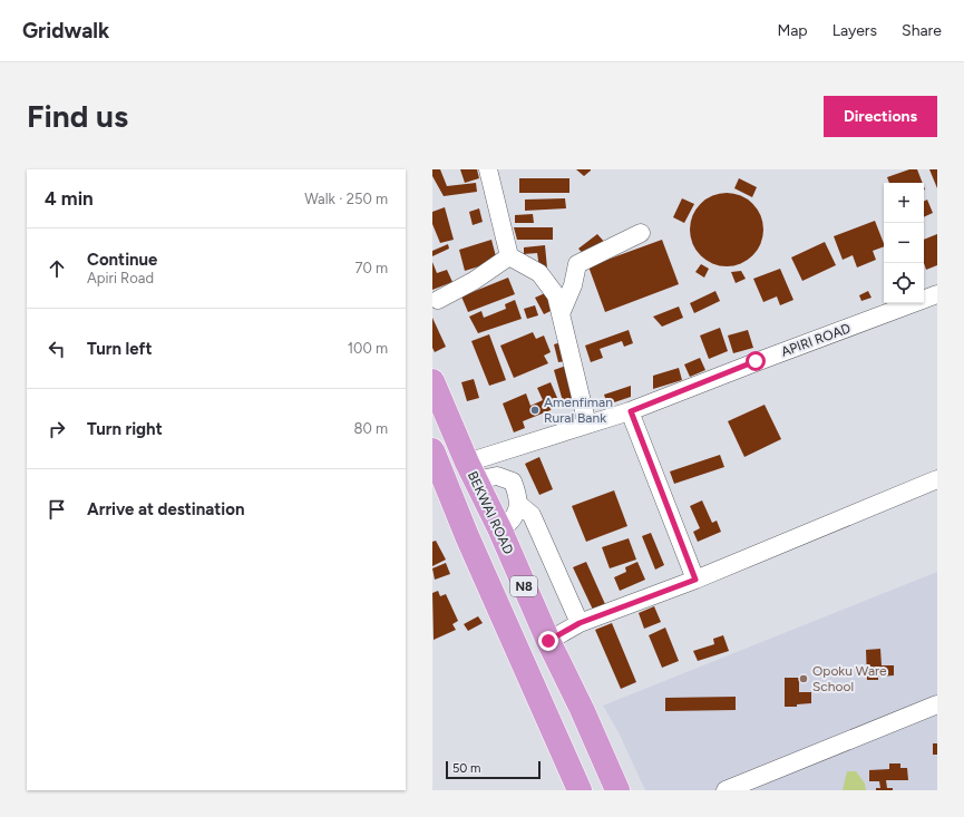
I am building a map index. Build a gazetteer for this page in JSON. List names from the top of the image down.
{
  "streets": {
    "highway": ["BEKWAI ROAD", "N8"],
    "street": ["APIRI ROAD"]
  },
  "crossings": [
    ["APIRI ROAD", "BEKWAI ROAD"]
  ],
  "places": ["Amenfiman Rural Bank", "Opoku Ware School"],
  "scale_bar": "50 m",
  "page": {
    "header": "Gridwalk",
    "nav": ["Map", "Layers", "Share"],
    "buttons": "Directions",
    "title": "Find us",
    "heading": ["4 min", "Walk · 250 m"],
    "map_buttons": ["+", "−"],
    "list": [
      ["Continue", "Apiri Road", "70 m"],
      ["Turn left", "100 m"],
      ["Turn right", "80 m"],
      "Arrive at destination"
    ],
    "scale": "50 m"
  }
}
